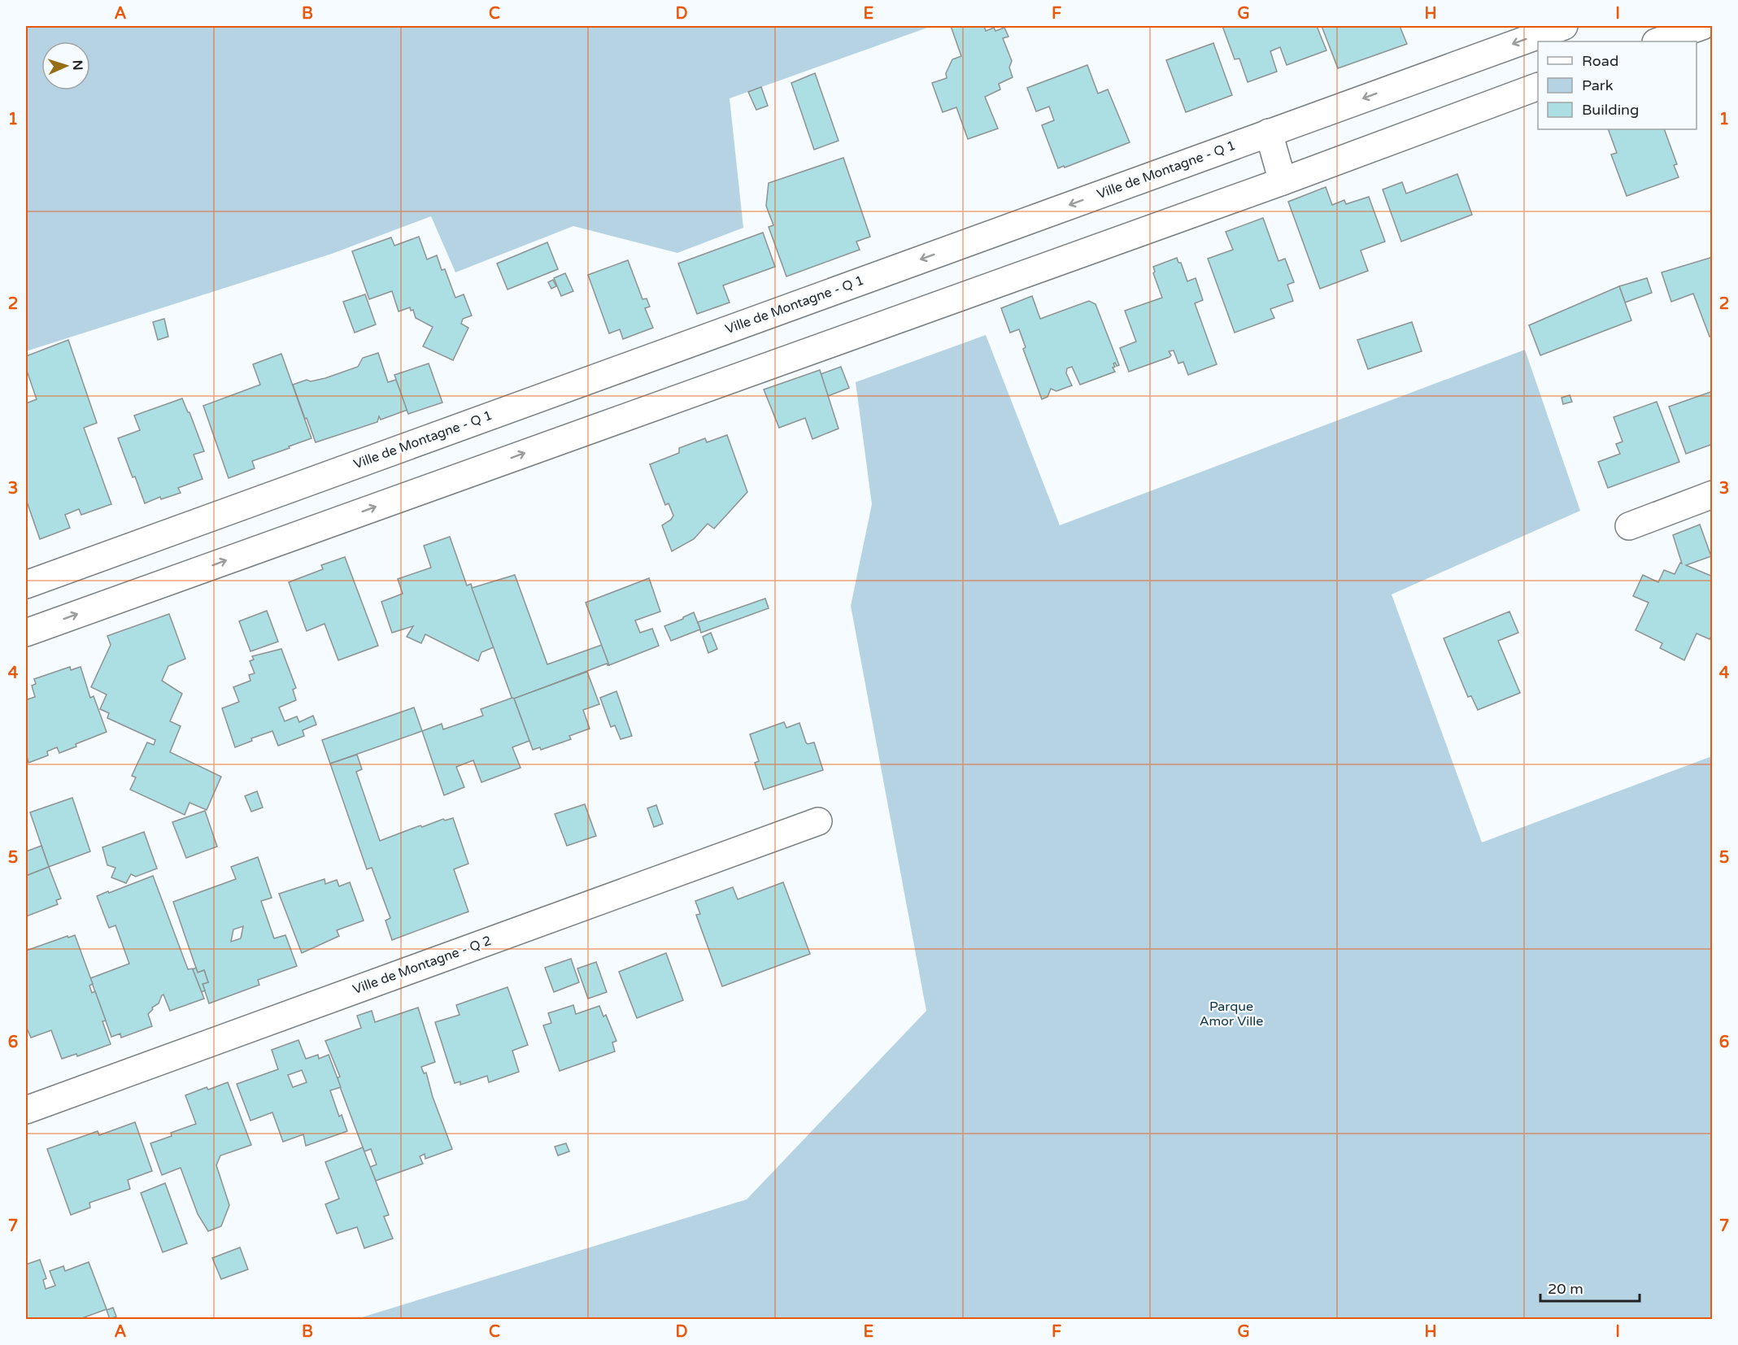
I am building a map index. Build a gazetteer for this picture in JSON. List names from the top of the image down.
{
  "streets": {
    "street": ["Ville de Montagne - Q 1", "Ville de Montagne - Q 2"]
  },
  "parks": ["Parque Amor Ville"],
  "legend": ["Road", "Park", "Building"],
  "scale_bar": "20 m",
  "north": "right",
  "grid": {
    "columns": [
      "A",
      "B",
      "C",
      "D",
      "E",
      "F",
      "G",
      "H",
      "I"
    ],
    "rows": [
      "1",
      "2",
      "3",
      "4",
      "5",
      "6",
      "7"
    ]
  }
}
